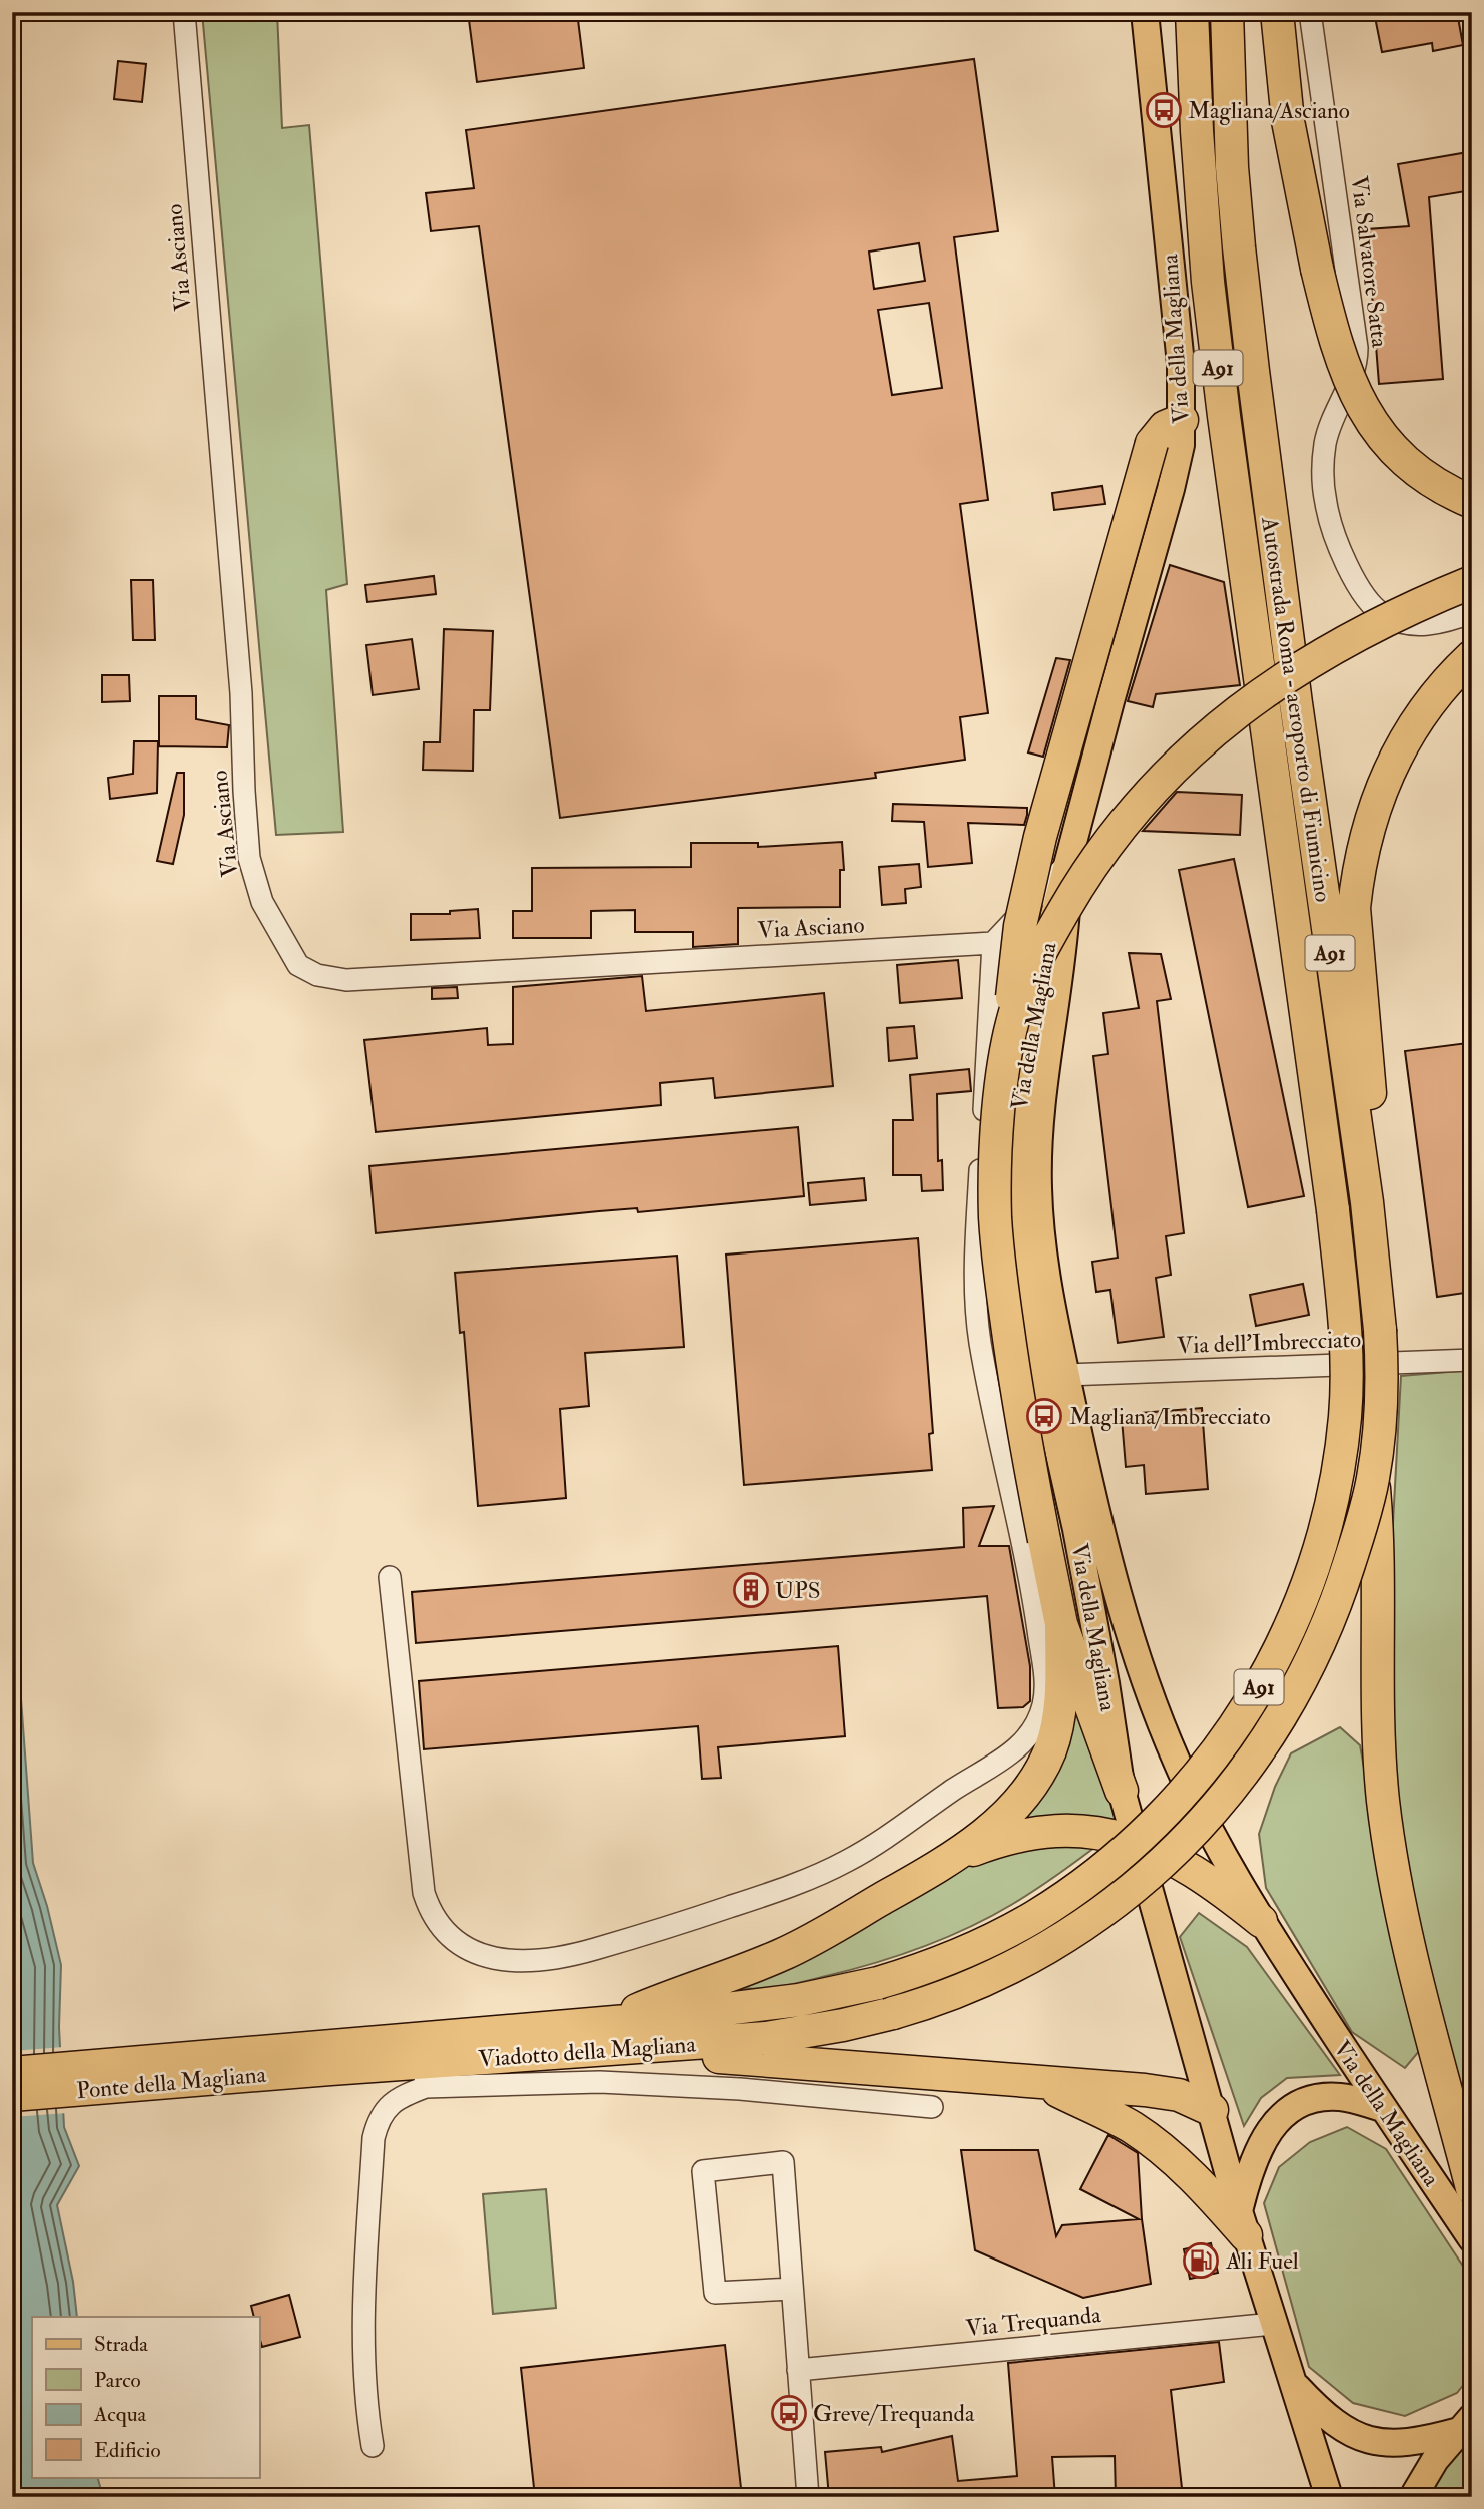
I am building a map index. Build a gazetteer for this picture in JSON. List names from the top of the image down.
{
  "streets": {
    "highway": [
      "A91",
      "Autostrada Roma - aeroporto di Fiumicino",
      "Viadotto della Magliana",
      "Ponte della Magliana"
    ],
    "main road": ["Via della Magliana"],
    "street": [
      "Via Asciano",
      "Via Salvatore Satta",
      "Via dell'Imbrecciato",
      "Via Trequanda"
    ]
  },
  "crossings": [
    ["Via Asciano", "Via della Magliana"],
    ["Via della Magliana", "Via dell'Imbrecciato"],
    ["Via della Magliana", "Via Trequanda"],
    ["Autostrada Roma - aeroporto di Fiumicino", "Viadotto della Magliana"],
    ["Viadotto della Magliana", "Ponte della Magliana"]
  ],
  "places": {
    "bus stop": ["Magliana/Asciano", "Magliana/Imbrecciato", "Greve/Trequanda"],
    "building": ["UPS"],
    "fuel station": ["Ali Fuel"]
  },
  "legend": [
    "Strada",
    "Parco",
    "Acqua",
    "Edificio"
  ]
}
